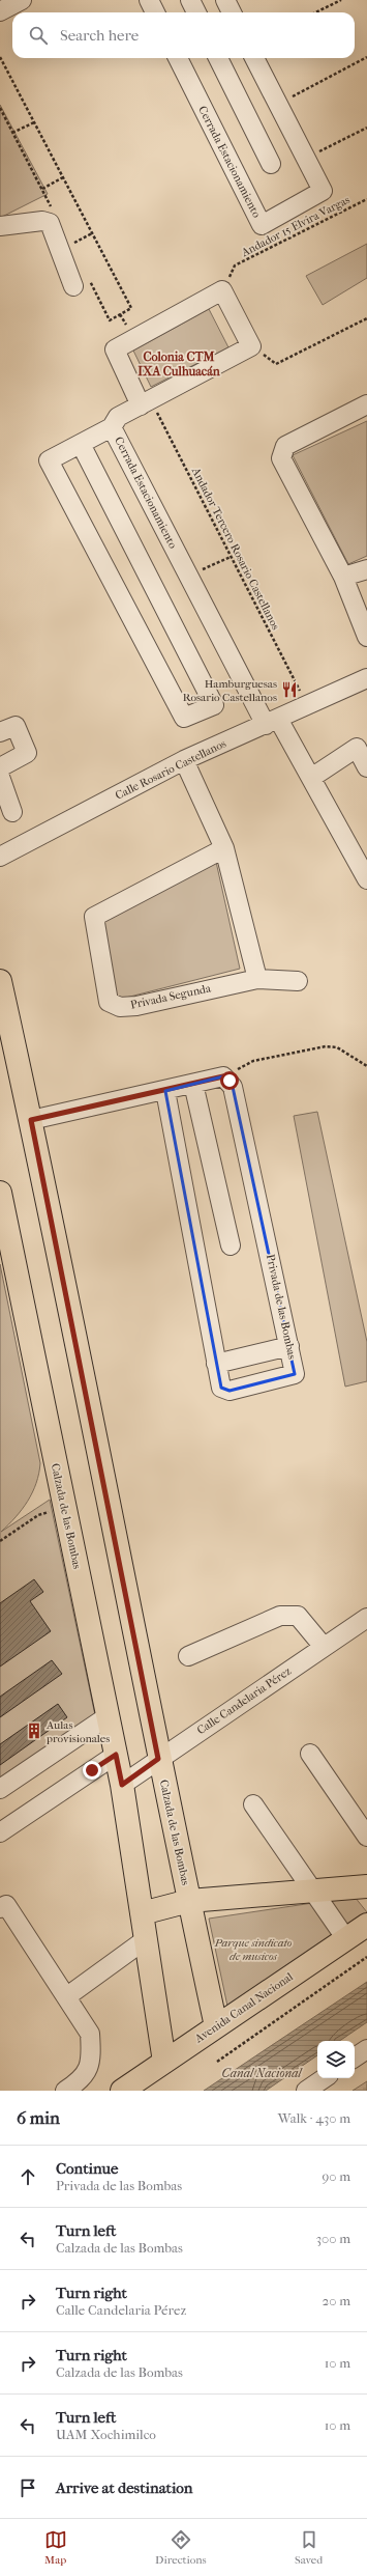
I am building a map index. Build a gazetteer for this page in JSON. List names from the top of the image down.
{
  "streets": {
    "main road": ["Calzada de las Bombas", "Avenida Canal Nacional"],
    "street": [
      "Cerrada Estacionamiento",
      "Calle Rosario Castellanos",
      "Privada Segunda",
      "Privada de las Bombas",
      "Calle Candelaria Pérez"
    ],
    "path": ["Andador 15 Elvira Vargas", "Andador Tercero Rosario Castellanos"]
  },
  "crossings": [
    ["Cerrada Estacionamiento", "Calle Rosario Castellanos"],
    ["Andador Tercero Rosario Castellanos", "Calle Rosario Castellanos"],
    ["Calzada de las Bombas", "Calle Candelaria Pérez"],
    ["Calzada de las Bombas", "Avenida Canal Nacional"]
  ],
  "districts": ["Colonia CTM IXA Culhuacán"],
  "water": ["Canal Nacional"],
  "parks": ["Parque sindicato de musicos"],
  "places": {
    "restaurant": ["Hamburguesas Rosario Castellanos"],
    "building": ["Aulas provisionales"]
  },
  "page": {
    "search": "Search here",
    "heading": ["6 min", "Walk · 430 m"],
    "list": [
      ["Continue", "Privada de las Bombas", "90 m"],
      ["Turn left", "Calzada de las Bombas", "300 m"],
      ["Turn right", "Calle Candelaria Pérez", "20 m"],
      ["Turn right", "Calzada de las Bombas", "10 m"],
      ["Turn left", "UAM Xochimilco", "10 m"],
      "Arrive at destination"
    ],
    "nav": ["Map", "Directions", "Saved"]
  }
}
